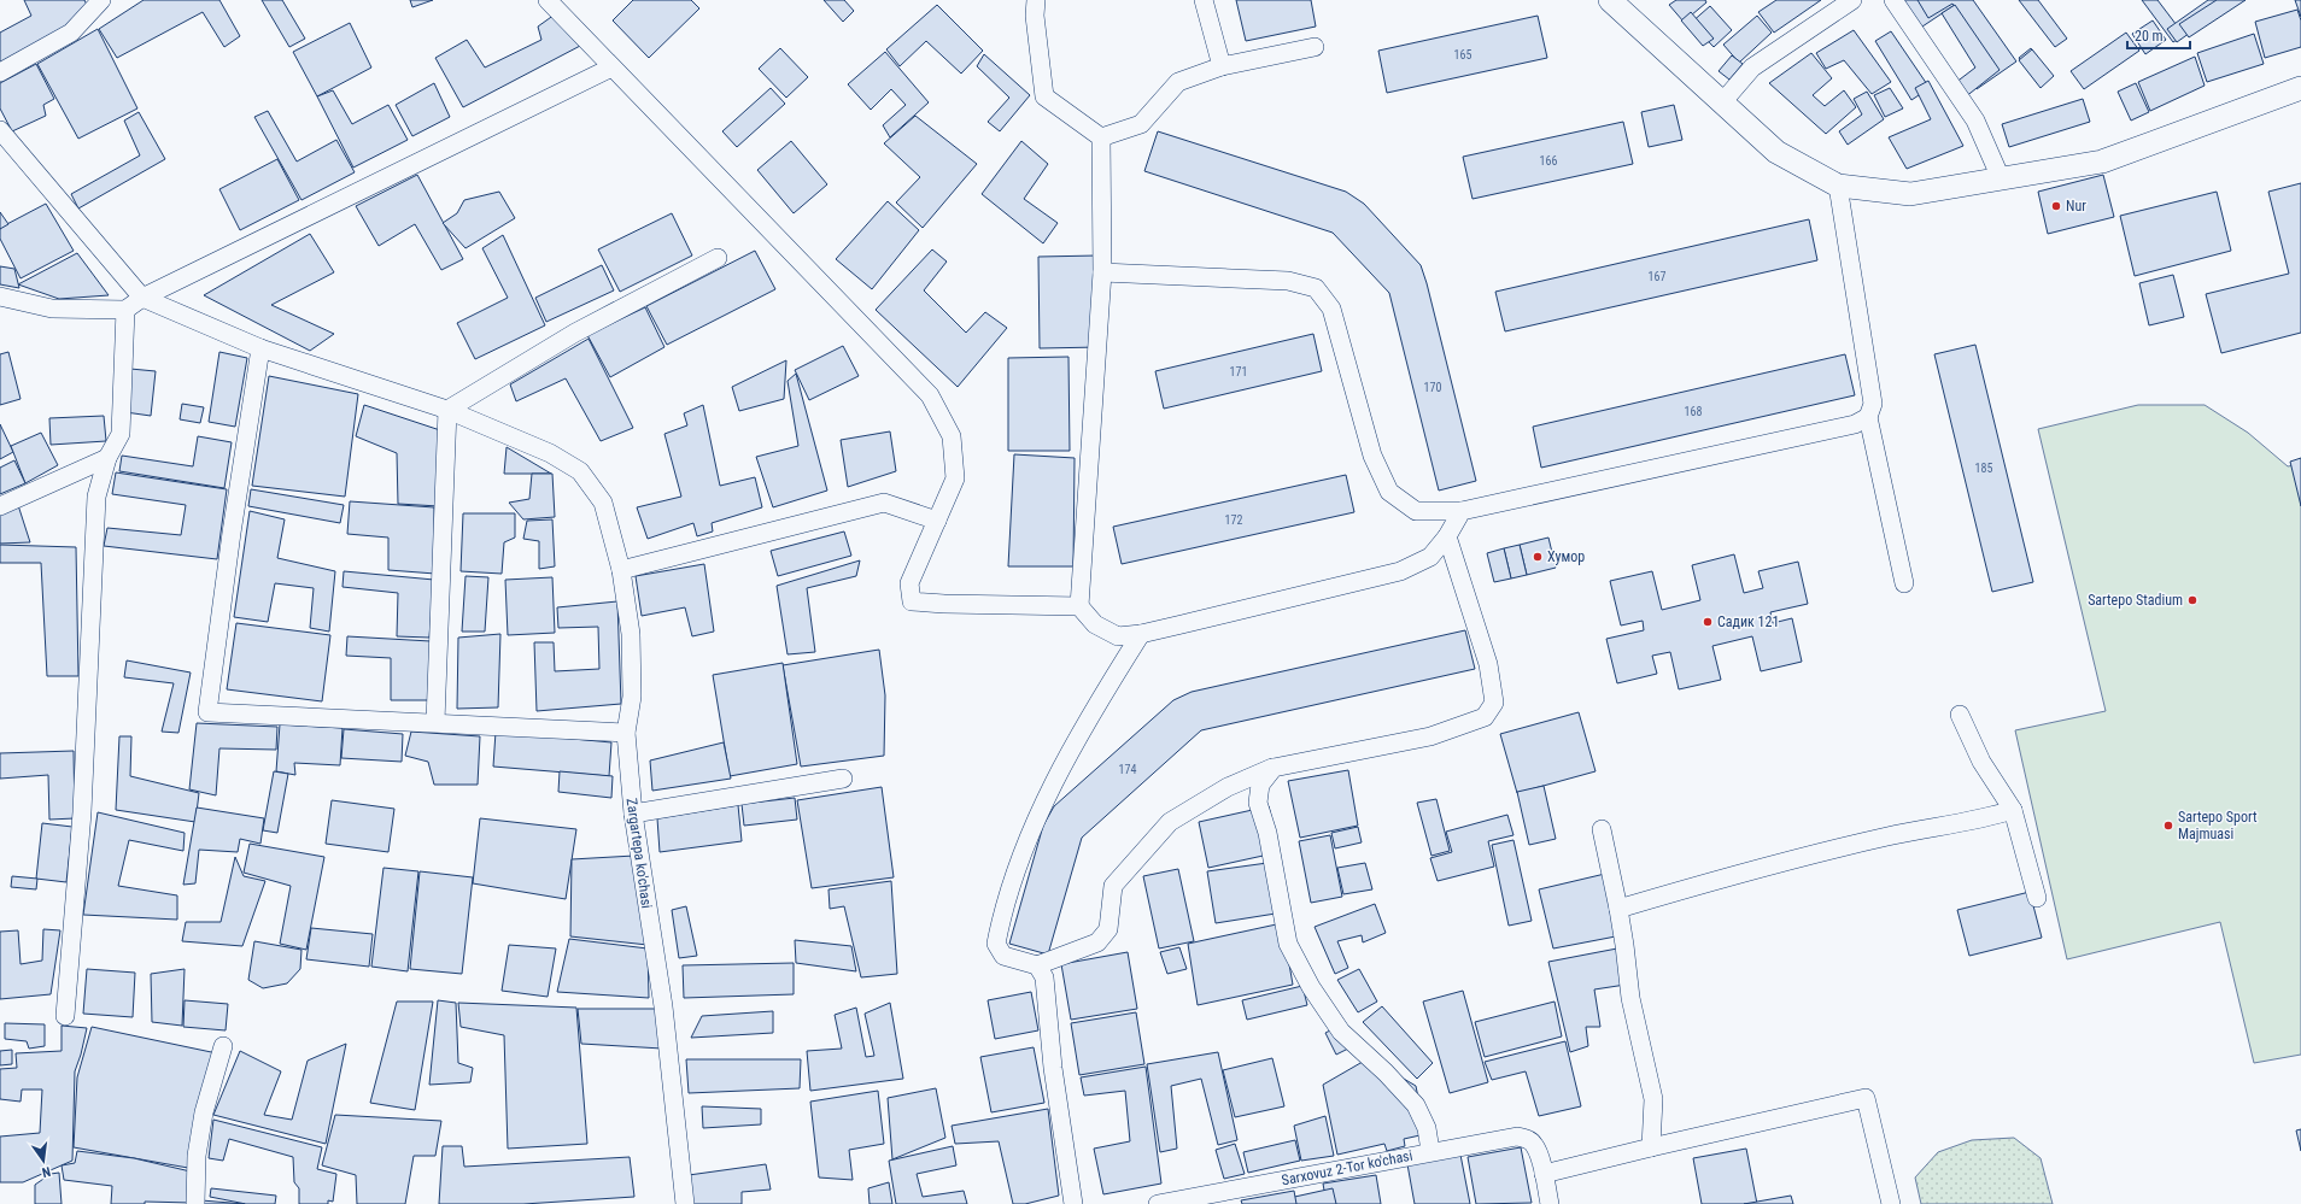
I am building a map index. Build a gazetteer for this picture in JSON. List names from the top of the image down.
{
  "streets": {
    "street": ["Zargartepa ko'chasi", "Sarxovuz 2-Tor ko'chasi"]
  },
  "places": [
    "Nur",
    "Хумор",
    "Sartepo Stadium",
    "Садик 121",
    "Sartepo Sport Majmuasi"
  ],
  "house_numbers": [
    "165",
    "166",
    "167",
    "171",
    "170",
    "168",
    "185",
    "172",
    "174"
  ],
  "scale_bar": "20 m",
  "north": "bottom"
}
